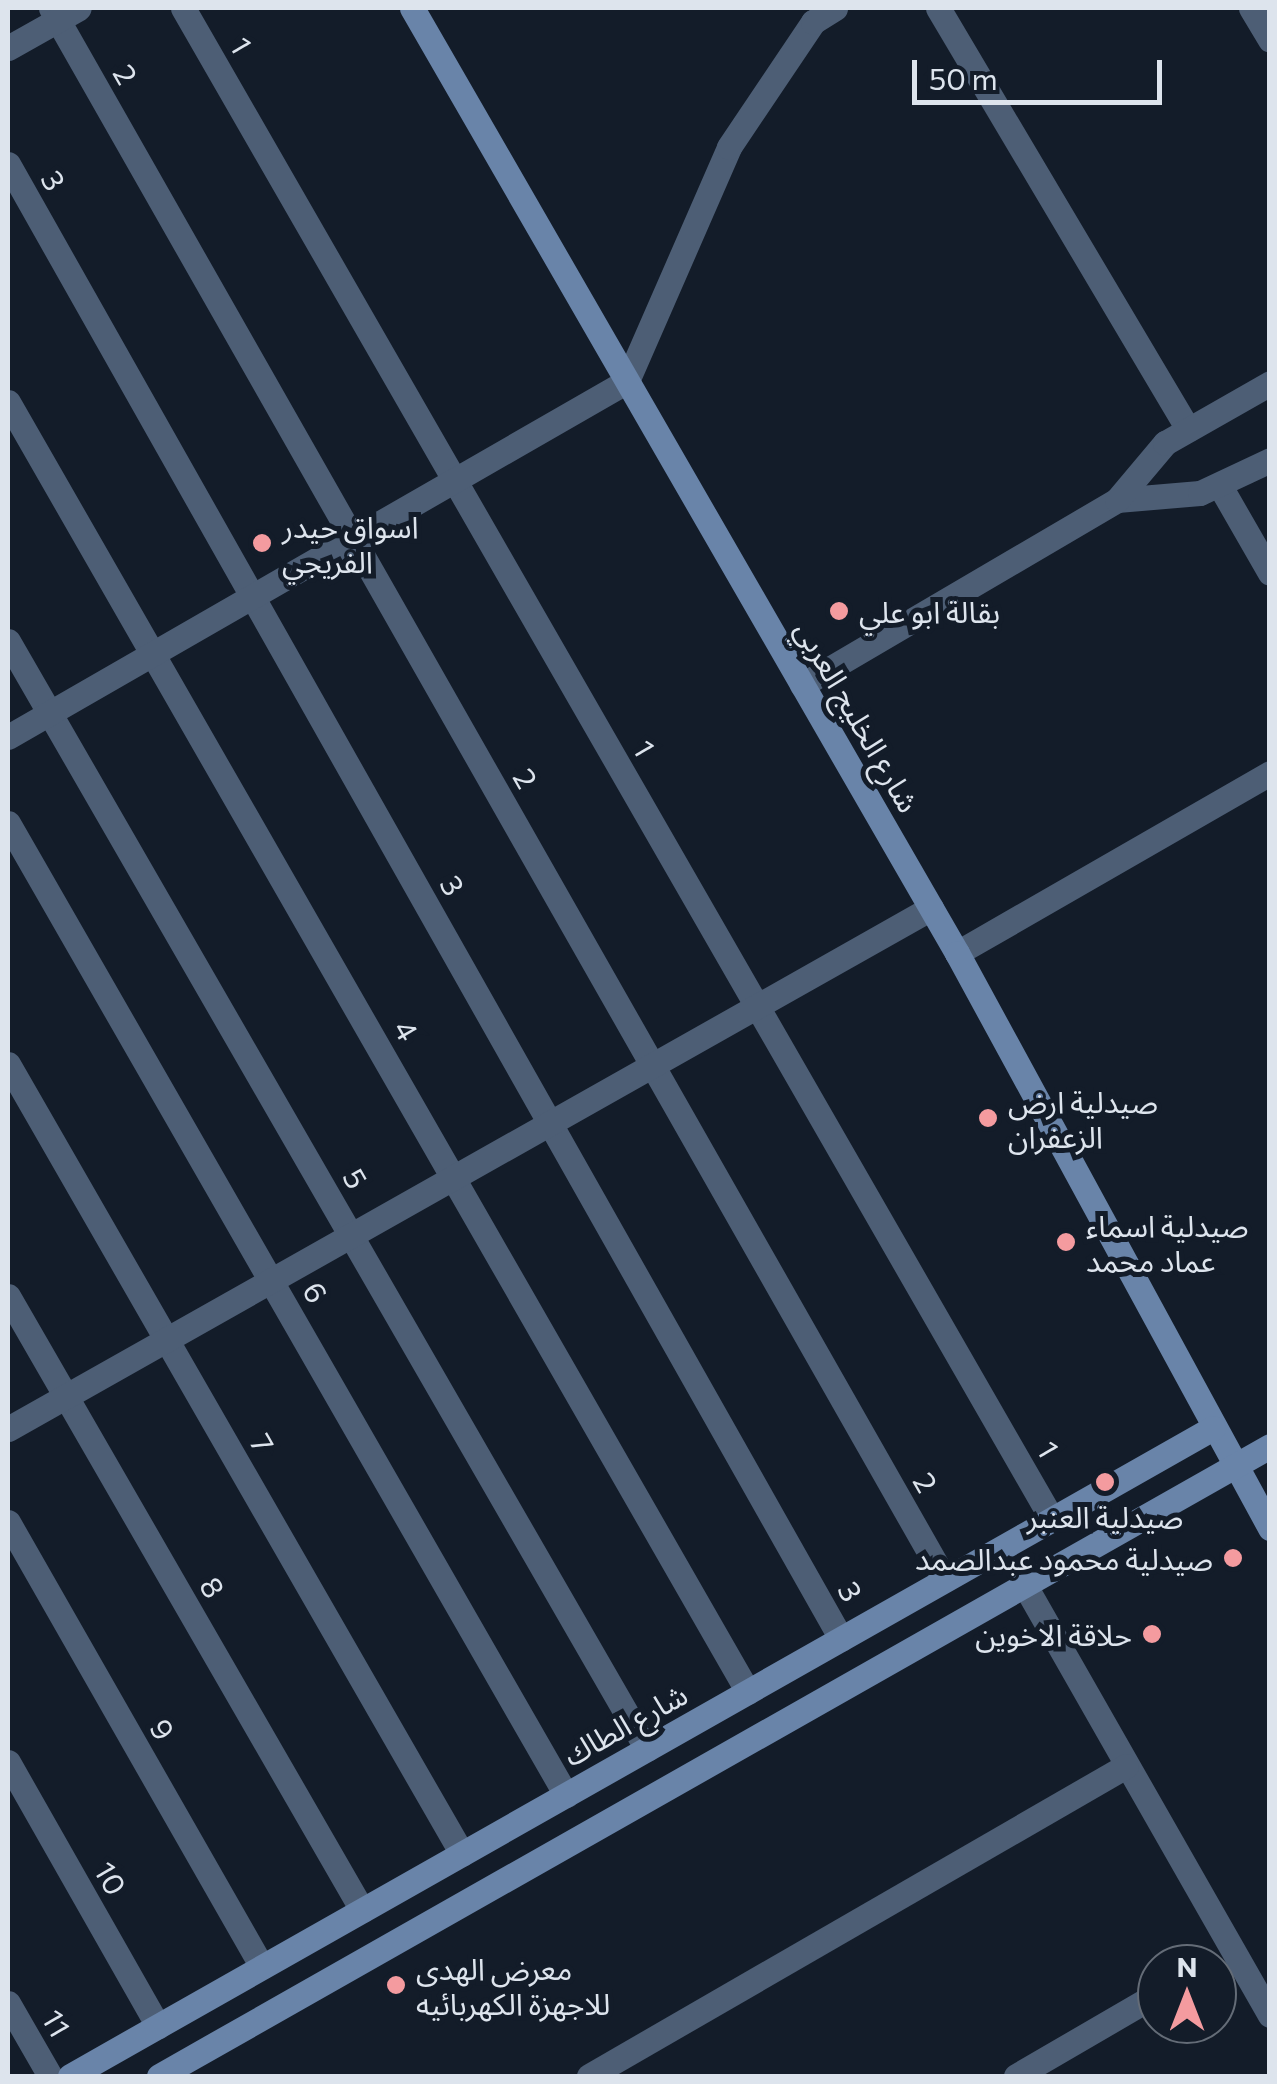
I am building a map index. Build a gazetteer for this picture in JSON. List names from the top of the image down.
{
  "streets": {
    "main road": ["شارع الخليج العربي", "شارع الطاك"],
    "street": [
      "1",
      "2",
      "3",
      "4",
      "5",
      "6",
      "7",
      "8",
      "9",
      "10",
      "11"
    ]
  },
  "crossings": [
    ["1", "شارع الطاك"],
    ["2", "شارع الطاك"],
    ["3", "شارع الطاك"],
    ["شارع الخليج العربي", "شارع الطاك"],
    ["4", "شارع الطاك"],
    ["5", "شارع الطاك"],
    ["6", "شارع الطاك"],
    ["7", "شارع الطاك"],
    ["8", "شارع الطاك"],
    ["شارع الطاك", "9"],
    ["شارع الطاك", "10"]
  ],
  "places": [
    "اسواق حيدر الفريجي",
    "بقالة ابو علي",
    "صيدلية ارض الزعفران",
    "صيدلية اسماء عماد محمد",
    "صيدلية العنبر",
    "صيدلية محمود عبدالصمد",
    "حلاقة الاخوين",
    "معرض الهدى للاجهزة الكهربائيه"
  ],
  "scale_bar": "50 m",
  "north": "top"
}
